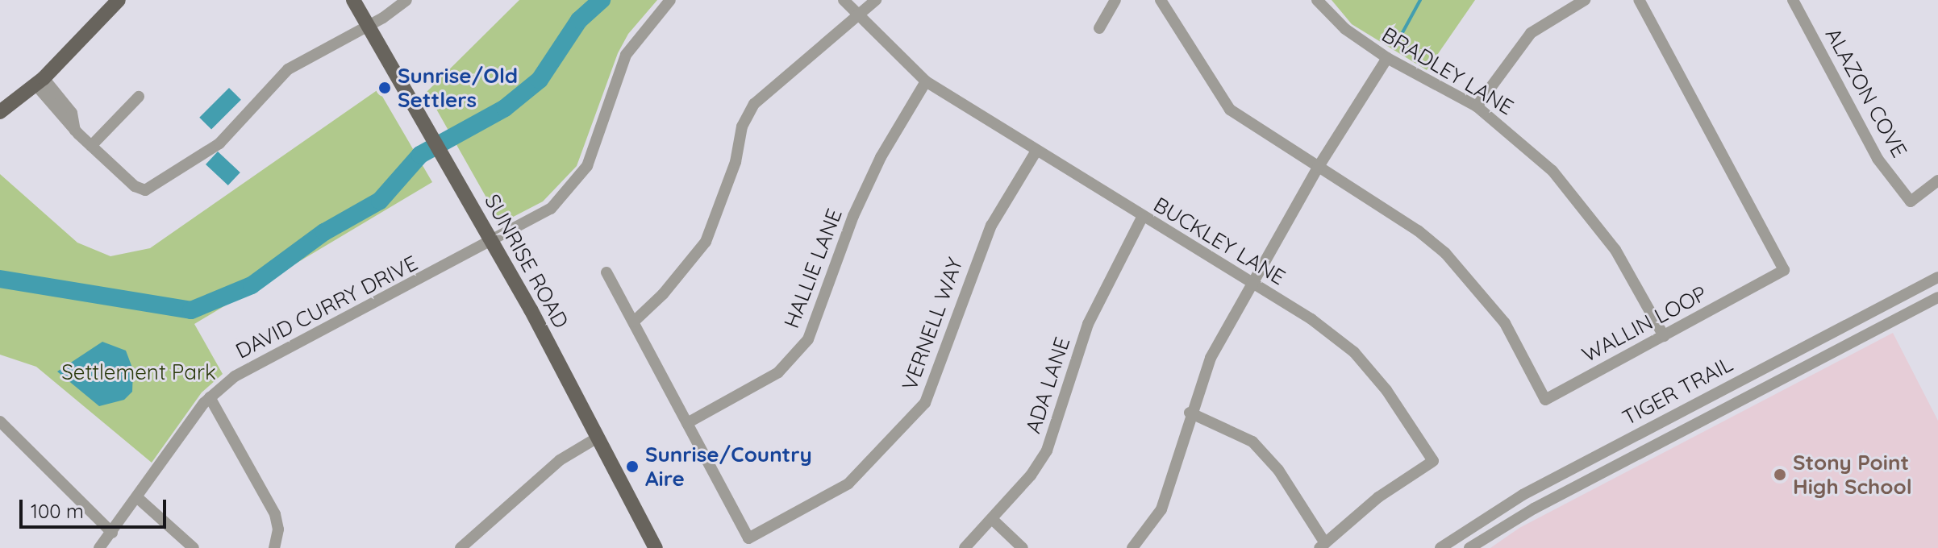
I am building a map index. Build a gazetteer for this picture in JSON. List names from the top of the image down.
{
  "streets": {
    "main road": ["SUNRISE ROAD"],
    "street": [
      "BRADLEY LANE",
      "ALAZON COVE",
      "BUCKLEY LANE",
      "HALLIE LANE",
      "DAVID CURRY DRIVE",
      "VERNELL WAY",
      "WALLIN LOOP",
      "ADA LANE",
      "TIGER TRAIL"
    ]
  },
  "crossings": [
    ["BRADLEY LANE", "WALLIN LOOP"],
    ["BUCKLEY LANE", "HALLIE LANE"],
    ["BUCKLEY LANE", "VERNELL WAY"],
    ["BUCKLEY LANE", "ADA LANE"],
    ["SUNRISE ROAD", "DAVID CURRY DRIVE"],
    ["HALLIE LANE", "VERNELL WAY"]
  ],
  "parks": ["Settlement Park"],
  "places": ["Sunrise/Old Settlers", "Sunrise/Country Aire", "Stony Point High School"],
  "scale_bar": "100 m"
}
